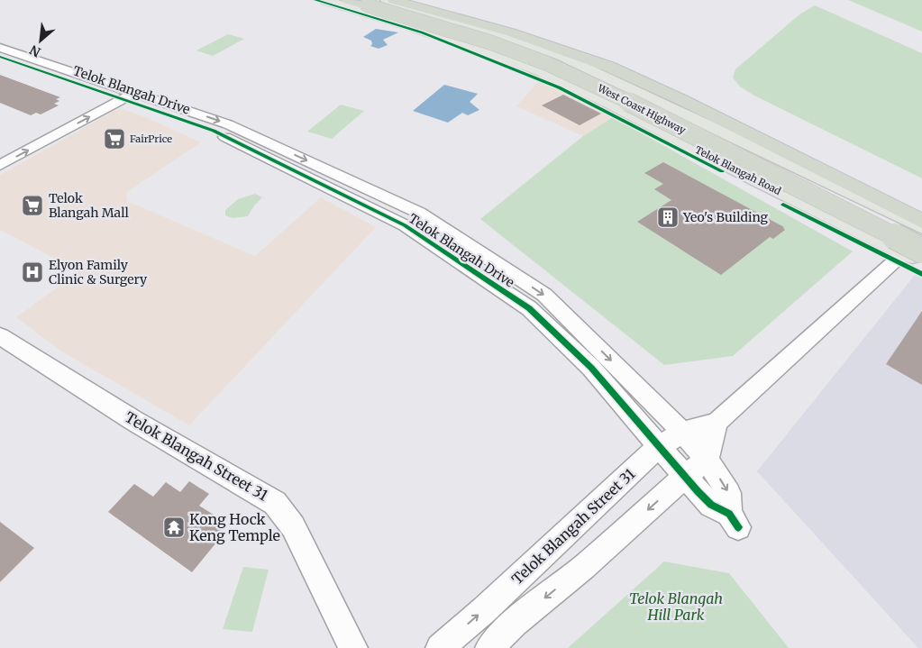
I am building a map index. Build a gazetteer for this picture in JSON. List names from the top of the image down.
{
  "streets": {
    "highway": ["West Coast Highway"],
    "main road": ["Telok Blangah Road"],
    "street": ["Telok Blangah Drive", "Telok Blangah Street 31"]
  },
  "crossings": [
    ["Telok Blangah Drive", "Telok Blangah Street 31"],
    ["West Coast Highway", "Telok Blangah Road"],
    ["West Coast Highway", "Telok Blangah Street 31"],
    ["Telok Blangah Road", "Telok Blangah Street 31"]
  ],
  "parks": ["Telok Blangah Hill Park"],
  "places": {
    "supermarket": ["FairPrice", "Telok Blangah Mall"],
    "building": ["Yeo's Building"],
    "hospital": ["Elyon Family Clinic & Surgery"],
    "temple": ["Kong Hock Keng Temple"]
  },
  "north": "bottom left"
}
